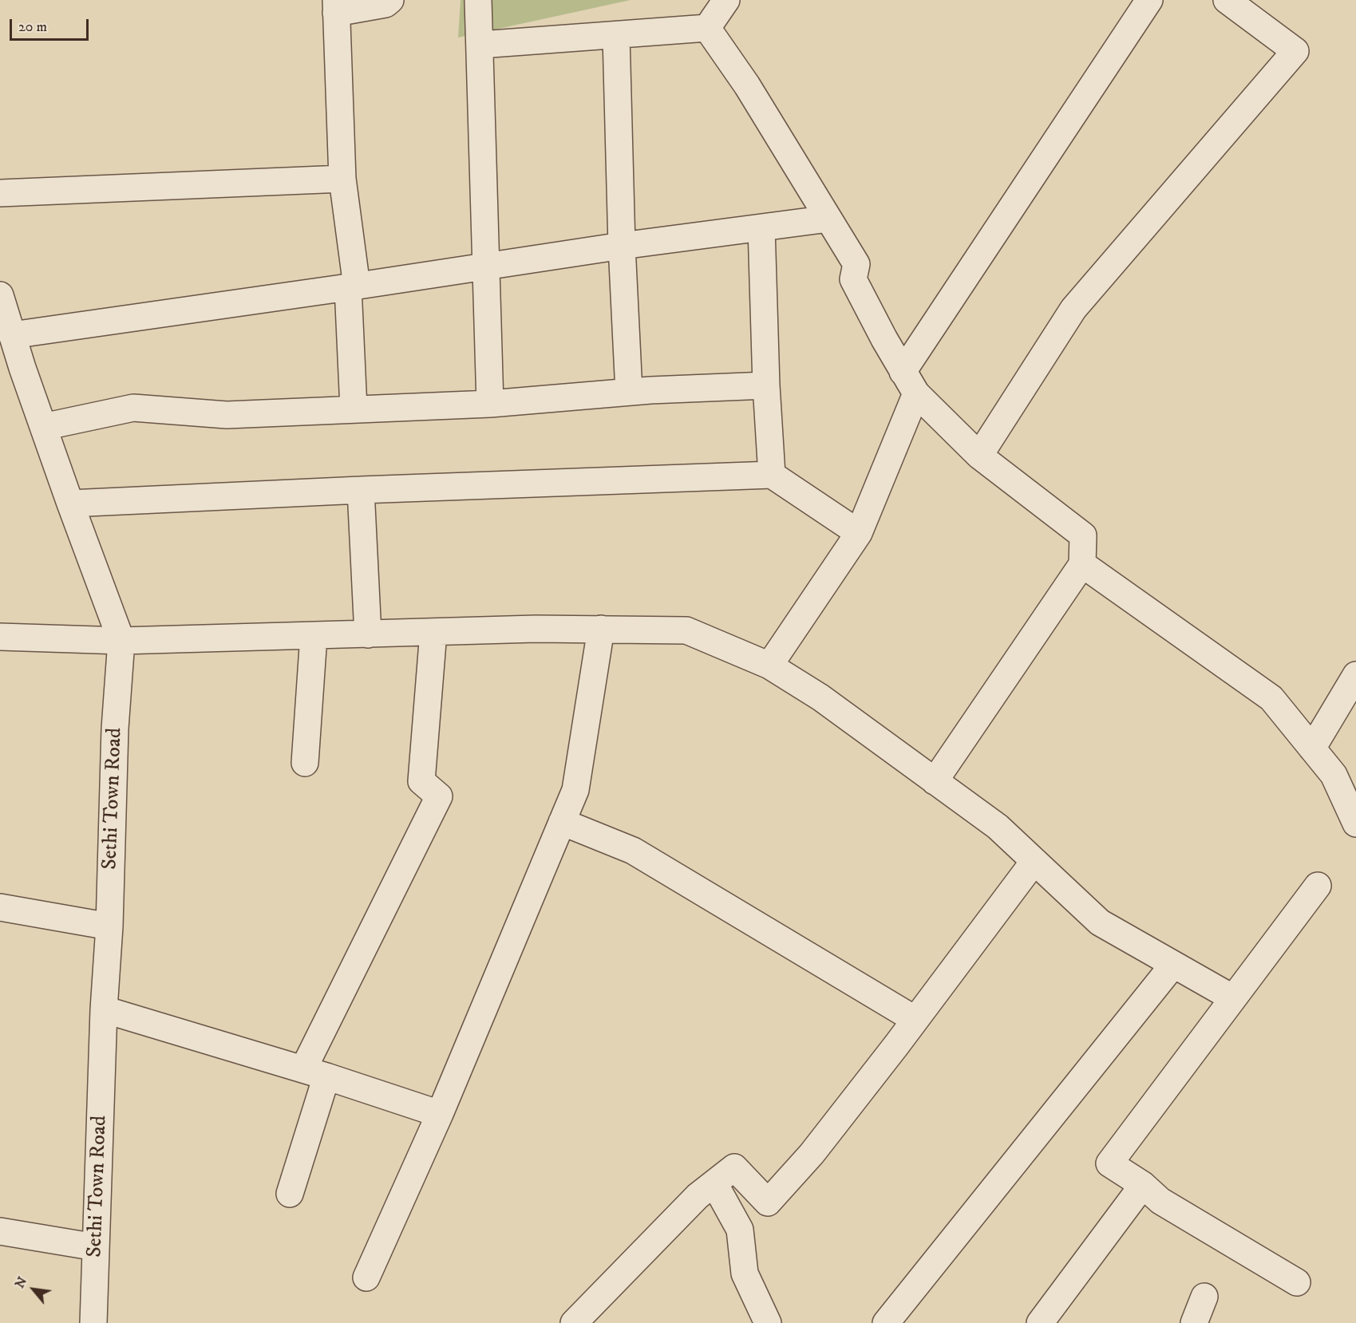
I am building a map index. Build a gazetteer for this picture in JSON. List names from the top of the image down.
{
  "streets": {
    "street": ["Sethi Town Road"]
  },
  "scale_bar": "20 m",
  "north": "top left"
}
